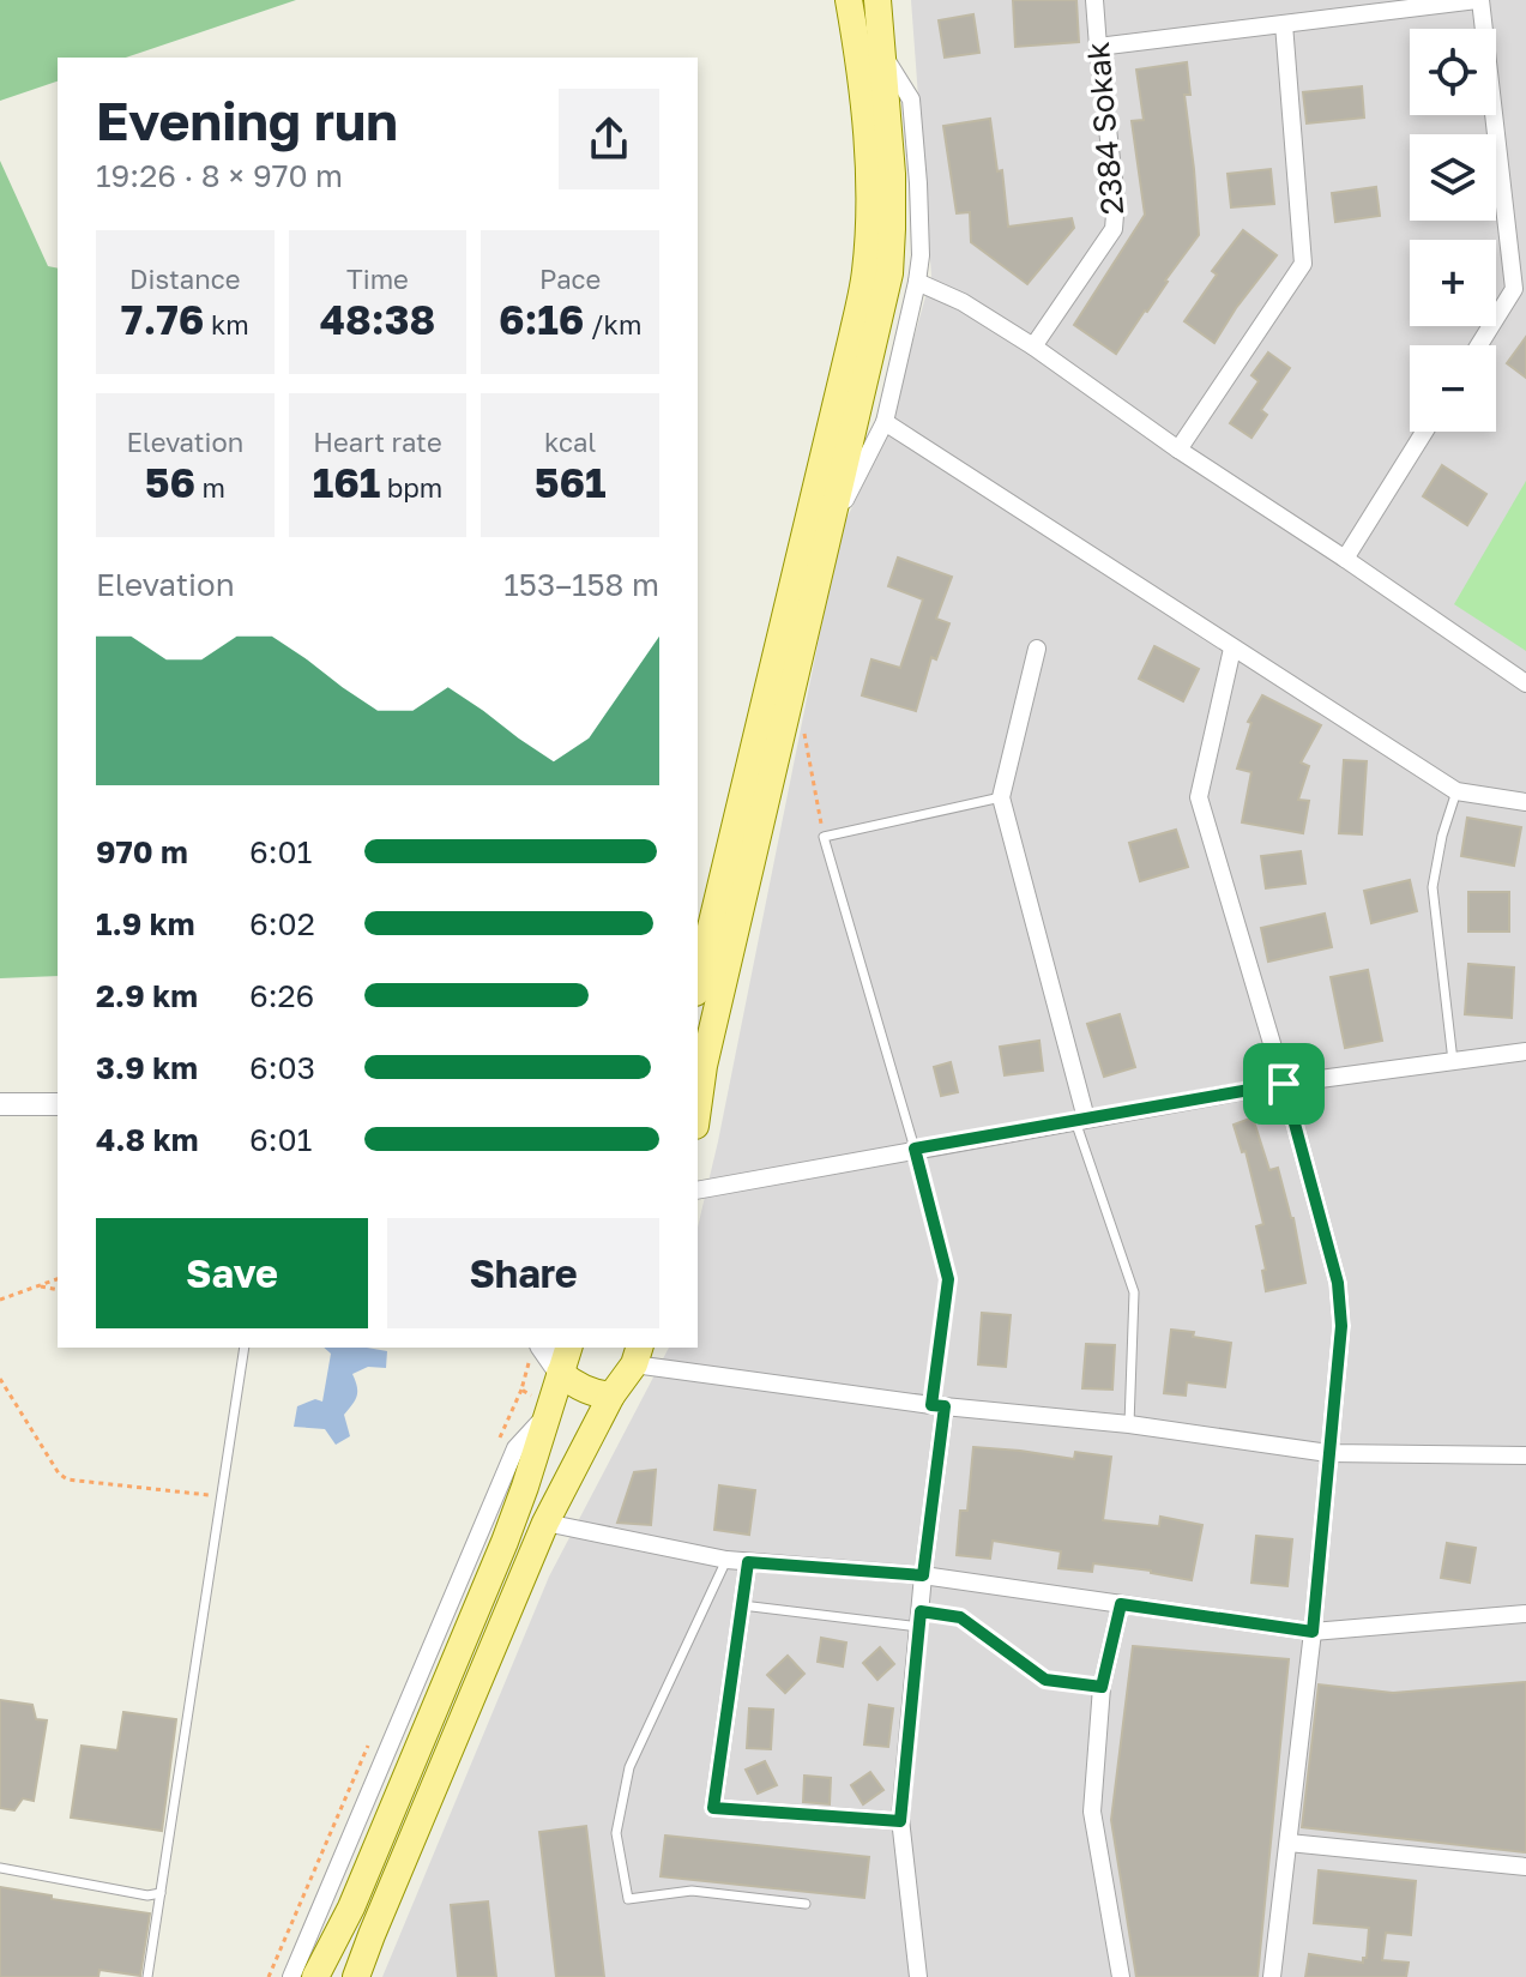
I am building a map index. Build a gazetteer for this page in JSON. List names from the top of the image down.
{
  "streets": {
    "street": ["2384 Sokak"]
  },
  "page": {
    "map_buttons": ["+", "−"],
    "heading": ["Evening run", "19:26 · 8 × 970 m"],
    "stats": [
      ["Distance", "7.76 km"],
      ["Time", "48:38"],
      ["Pace", "6:16 /km"],
      ["Elevation", "56 m"],
      ["Heart rate", "161 bpm"],
      ["kcal", "561"]
    ],
    "chart": ["Elevation", "153–158 m"],
    "list": [
      {
        "name": "970 m",
        "note": "6:01"
      },
      {
        "name": "1.9 km",
        "note": "6:02"
      },
      {
        "name": "2.9 km",
        "note": "6:26"
      },
      {
        "name": "3.9 km",
        "note": "6:03"
      },
      {
        "name": "4.8 km",
        "note": "6:01"
      }
    ],
    "buttons": ["Save", "Share"]
  }
}
